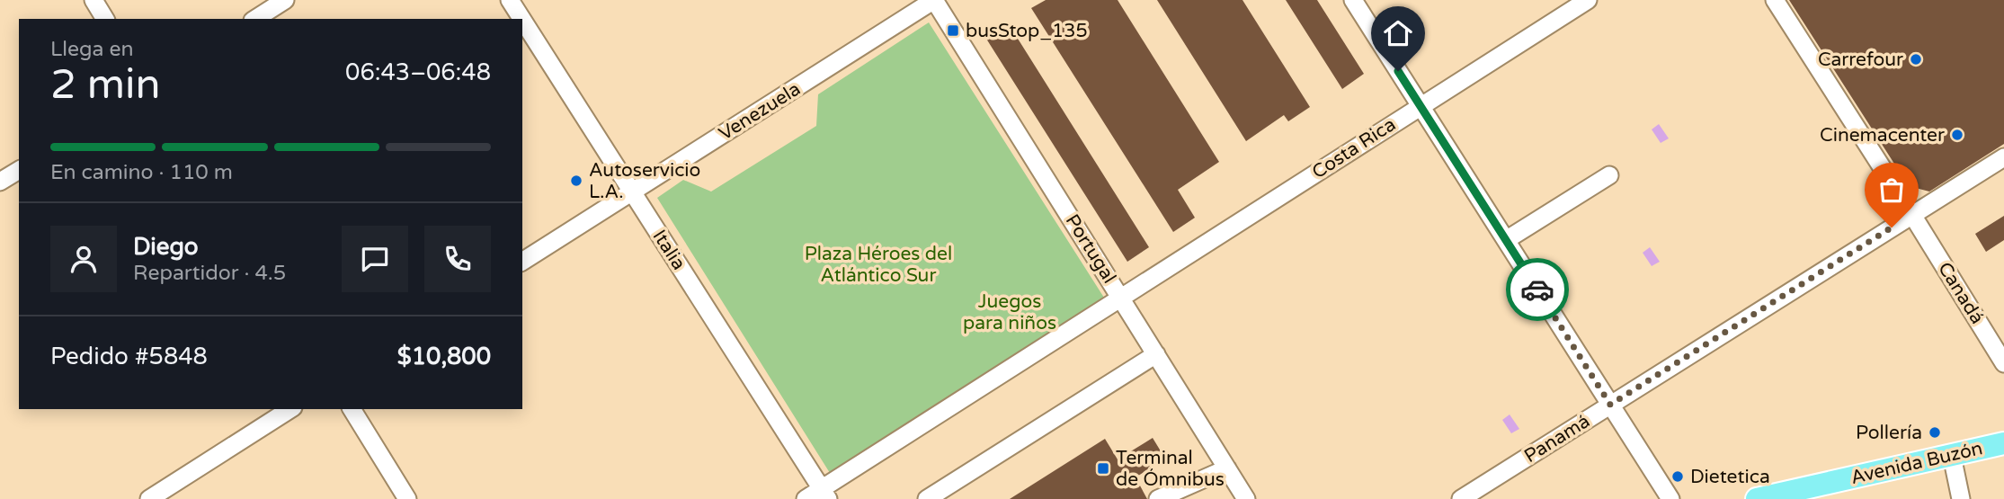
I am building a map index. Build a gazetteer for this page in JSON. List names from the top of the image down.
{
  "streets": {
    "main road": ["Avenida Buzón"],
    "street": [
      "Venezuela",
      "Costa Rica",
      "Portugal",
      "Italia",
      "Canadá",
      "Panamá"
    ]
  },
  "crossings": [
    ["Venezuela", "Portugal"],
    ["Venezuela", "Italia"],
    ["Costa Rica", "Portugal"],
    ["Costa Rica", "Italia"],
    ["Canadá", "Panamá"]
  ],
  "parks": ["Plaza Héroes del Atlántico Sur", "Juegos para niños"],
  "places": {
    "transit": ["busStop_135", "Terminal de Ómnibus"],
    "other": [
      "Carrefour",
      "Cinemacenter",
      "Autoservicio L.A.",
      "Pollería",
      "Dietetica"
    ]
  },
  "page": {
    "heading": ["2 min", "Llega en", "06:43–06:48"],
    "panel": [
      "Diego",
      "Repartidor · 4.5",
      "Pedido #5848",
      "$10,800"
    ],
    "bar": "En camino · 110 m"
  }
}
